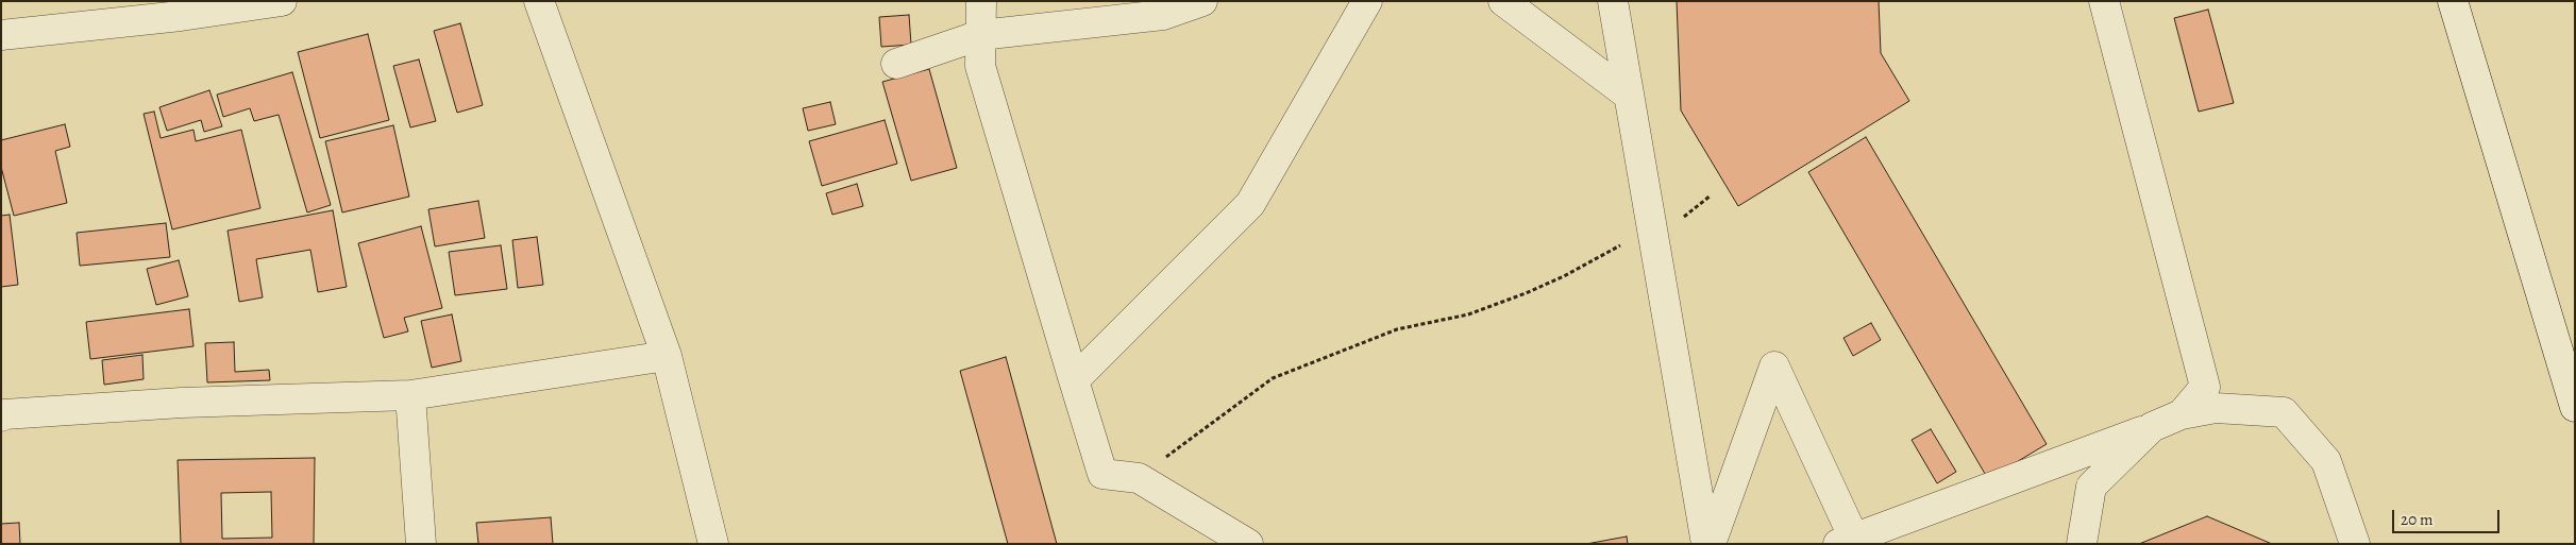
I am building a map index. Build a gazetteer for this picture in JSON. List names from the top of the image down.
{
  "scale_bar": "20 m"
}
